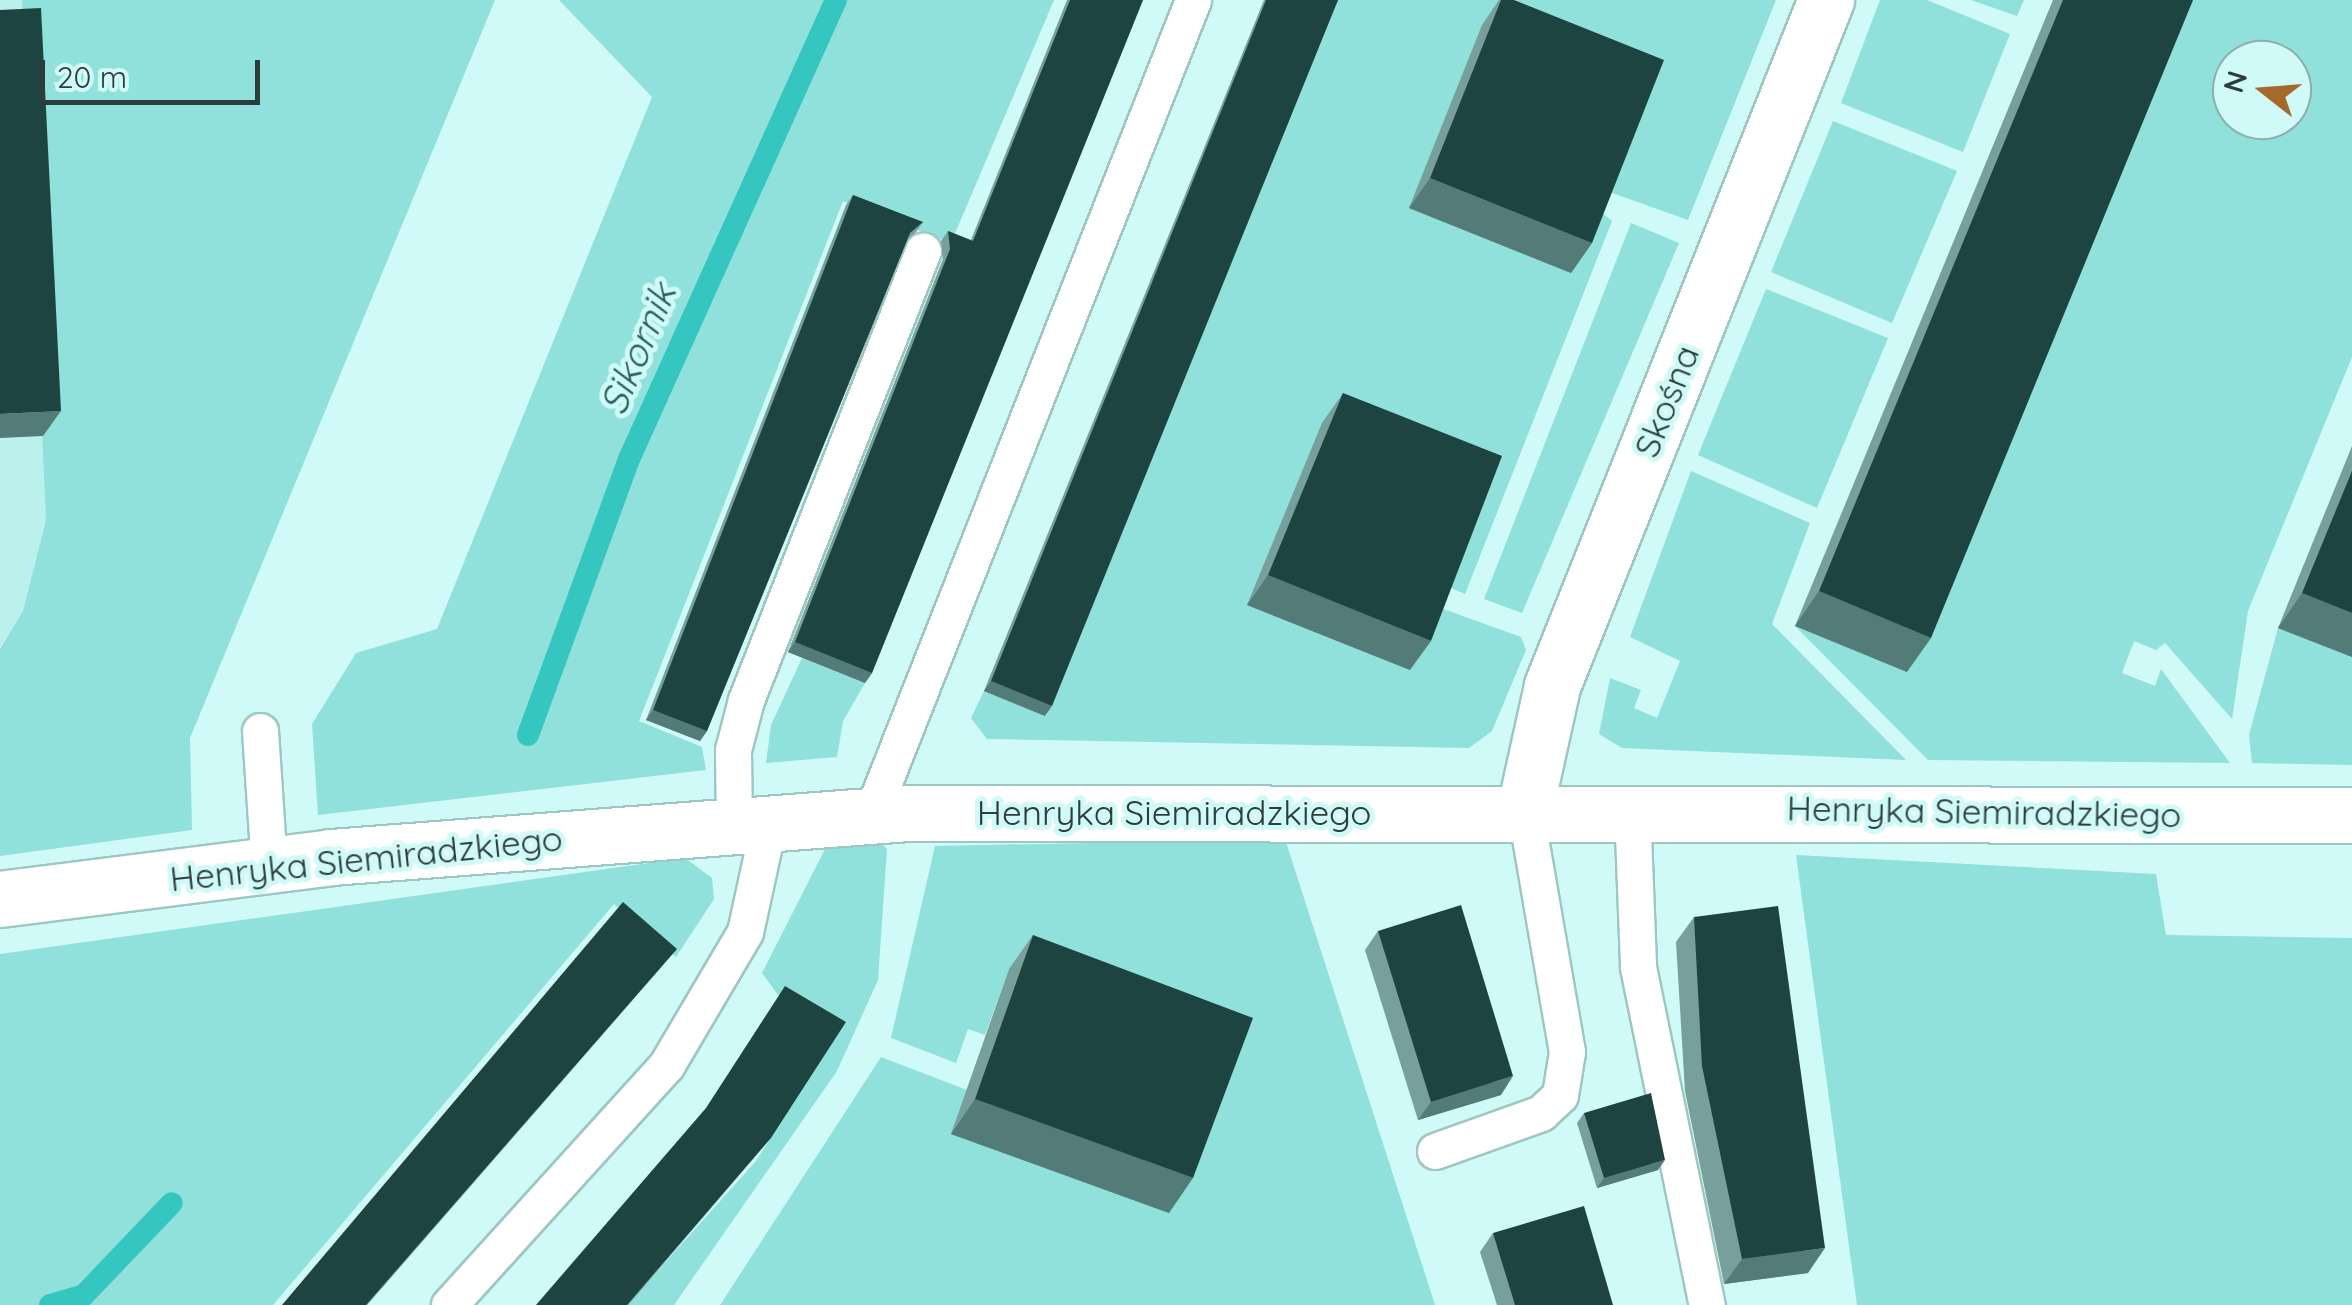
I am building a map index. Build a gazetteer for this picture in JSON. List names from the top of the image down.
{
  "streets": {
    "street": ["Skośna", "Henryka Siemiradzkiego"]
  },
  "crossings": [
    ["Skośna", "Henryka Siemiradzkiego"]
  ],
  "water": ["Sikornik"],
  "scale_bar": "20 m",
  "north": "left"
}
